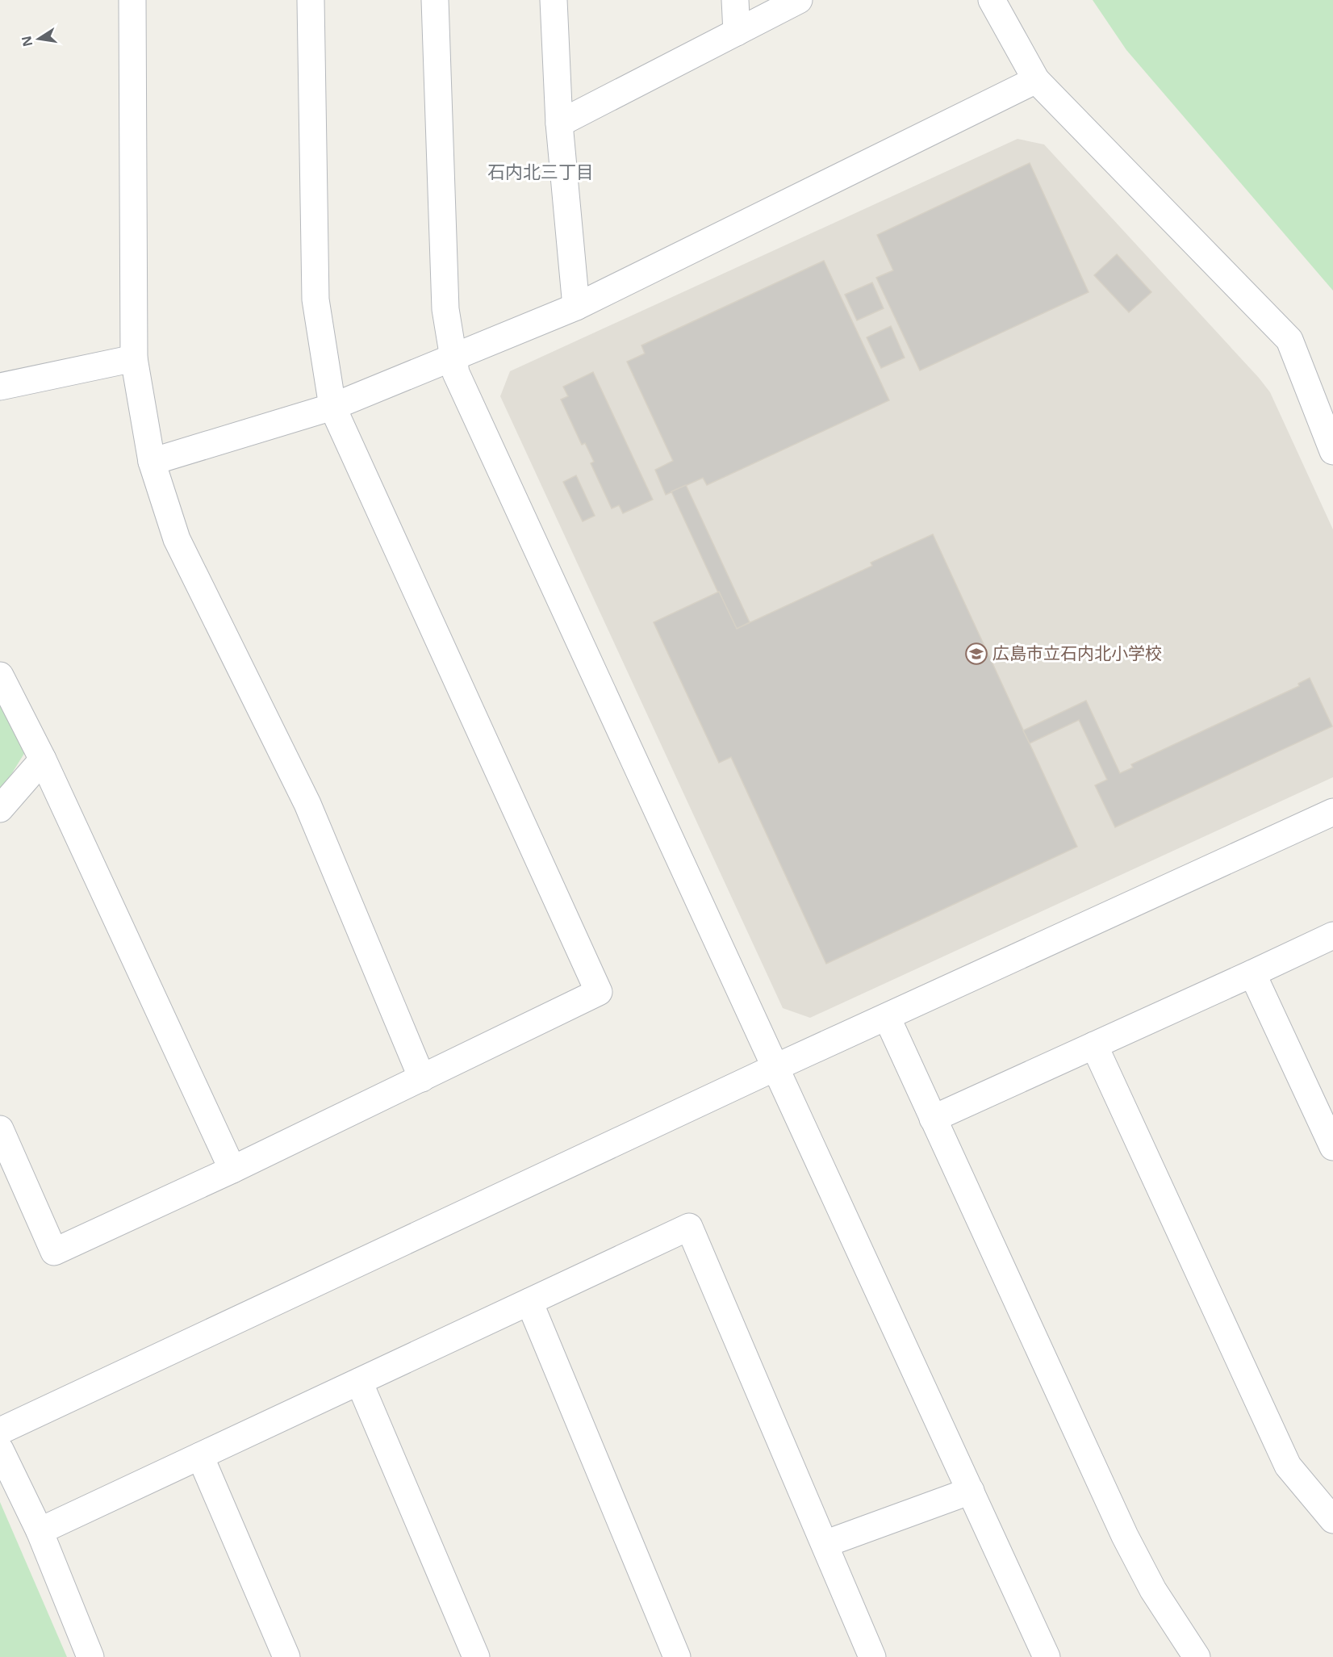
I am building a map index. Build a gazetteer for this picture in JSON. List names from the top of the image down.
{
  "districts": ["石内北三丁目"],
  "places": {
    "school or university": ["広島市立石内北小学校"]
  },
  "north": "left"
}
